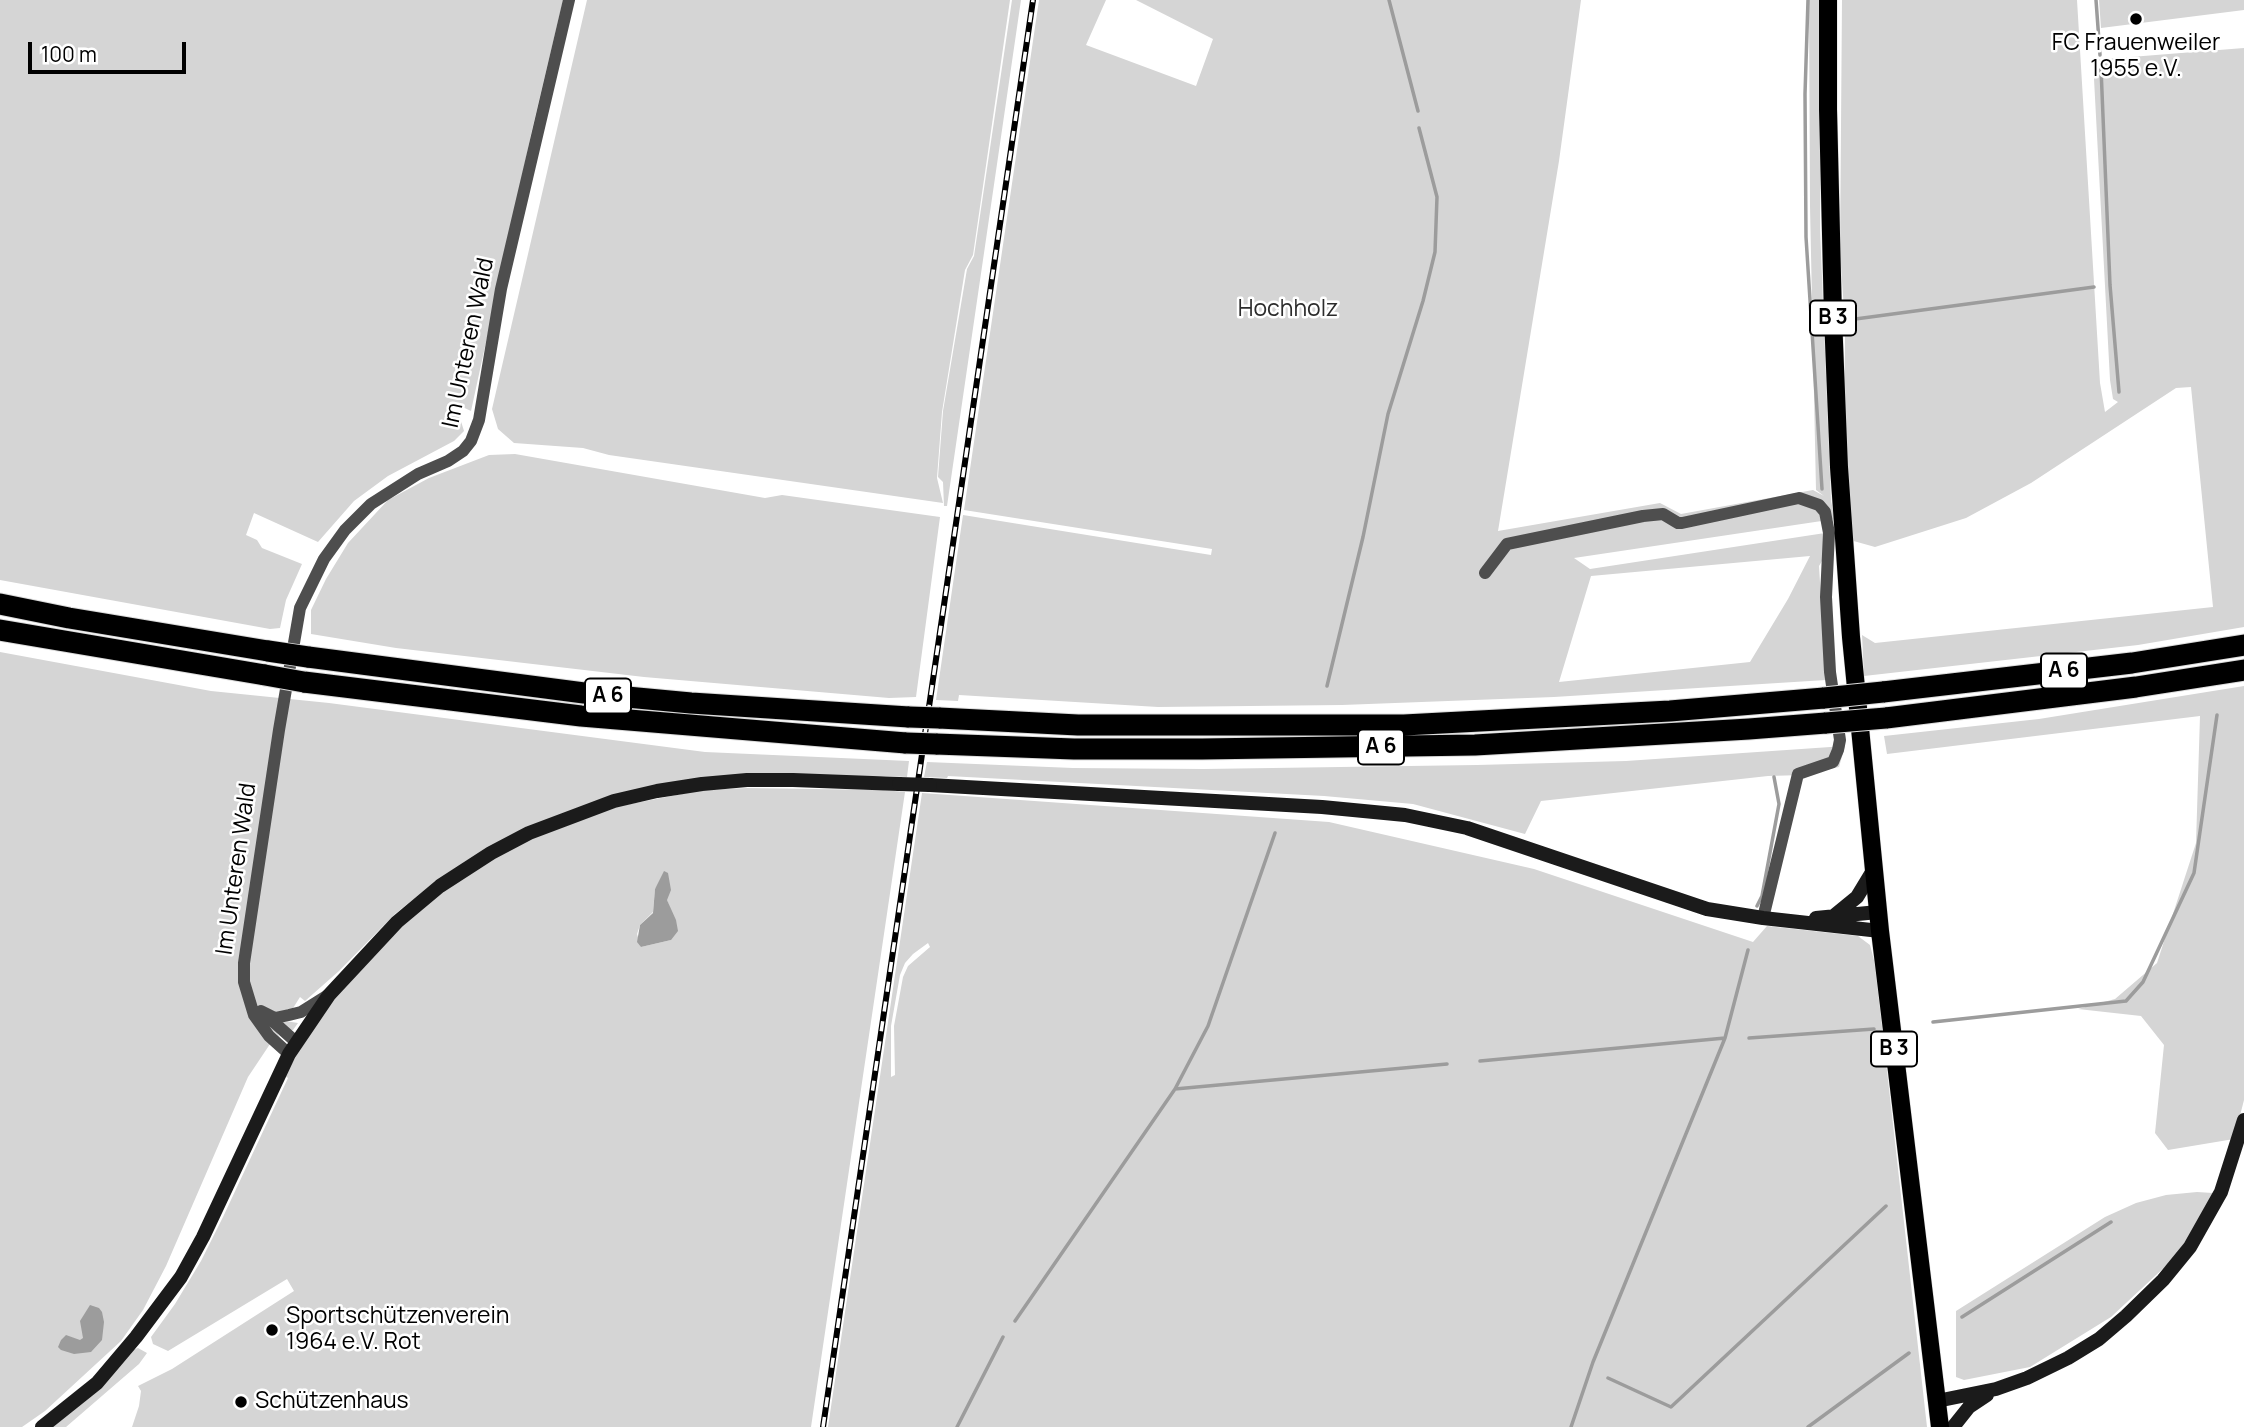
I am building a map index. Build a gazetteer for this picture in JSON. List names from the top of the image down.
{
  "streets": {
    "highway": ["A 6"],
    "main road": ["B 3"],
    "street": ["Im Unteren Wald"]
  },
  "parks": ["Hochholz"],
  "places": ["FC Frauenweiler 1955 e.V.", "Sportschützenverein 1964 e.V. Rot", "Schützenhaus"],
  "scale_bar": "100 m"
}
